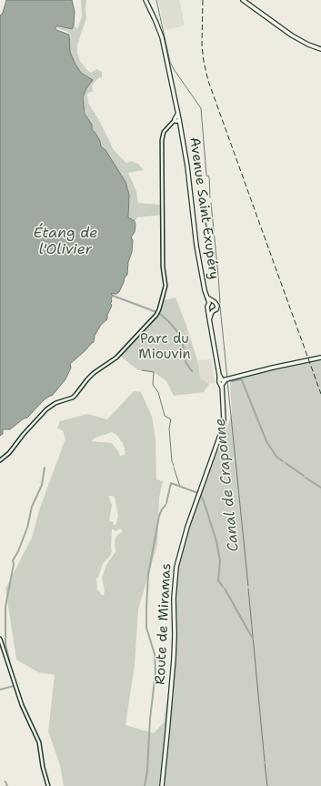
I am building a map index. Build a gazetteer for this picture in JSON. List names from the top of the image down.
{
  "streets": {
    "main road": ["Avenue Saint-Exupéry", "Route de Miramas"]
  },
  "water": ["Étang de l'Olivier", "Canal de Craponne"],
  "parks": ["Parc du Miouvin"]
}
